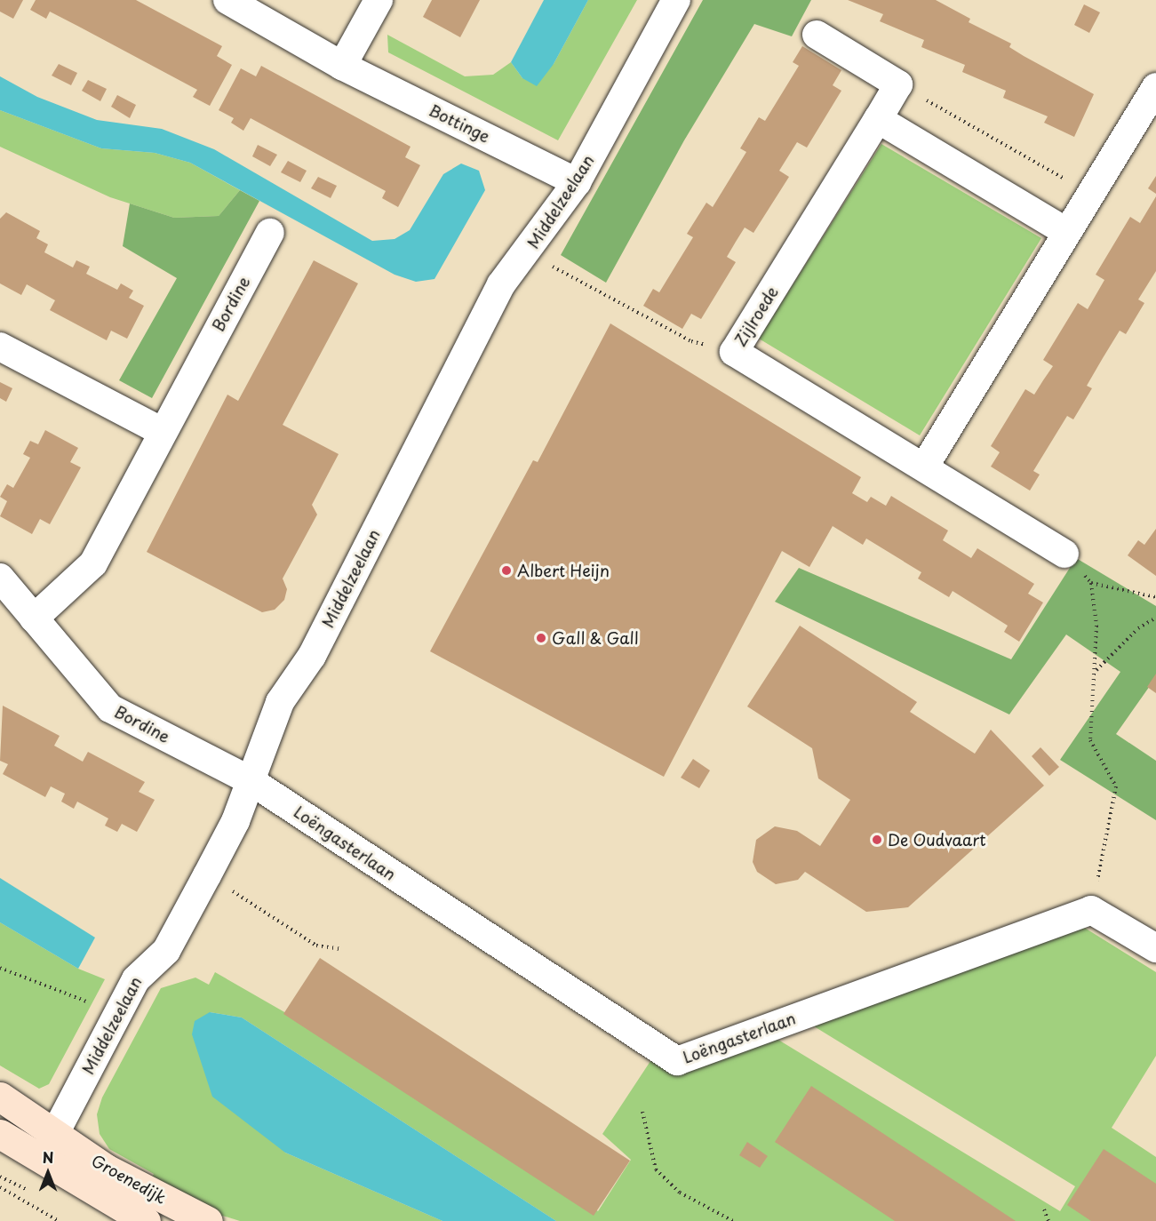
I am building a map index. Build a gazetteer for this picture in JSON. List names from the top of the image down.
{
  "streets": {
    "main road": ["Groenedijk"],
    "street": [
      "Bottinge",
      "Middelzeelaan",
      "Bordine",
      "Zijlroede",
      "Loëngasterlaan"
    ]
  },
  "crossings": [
    ["Bottinge", "Middelzeelaan"],
    ["Middelzeelaan", "Bordine"],
    ["Middelzeelaan", "Loëngasterlaan"],
    ["Middelzeelaan", "Groenedijk"],
    ["Bordine", "Loëngasterlaan"]
  ],
  "places": ["Albert Heijn", "Gall & Gall", "De Oudvaart"],
  "north": "top"
}
